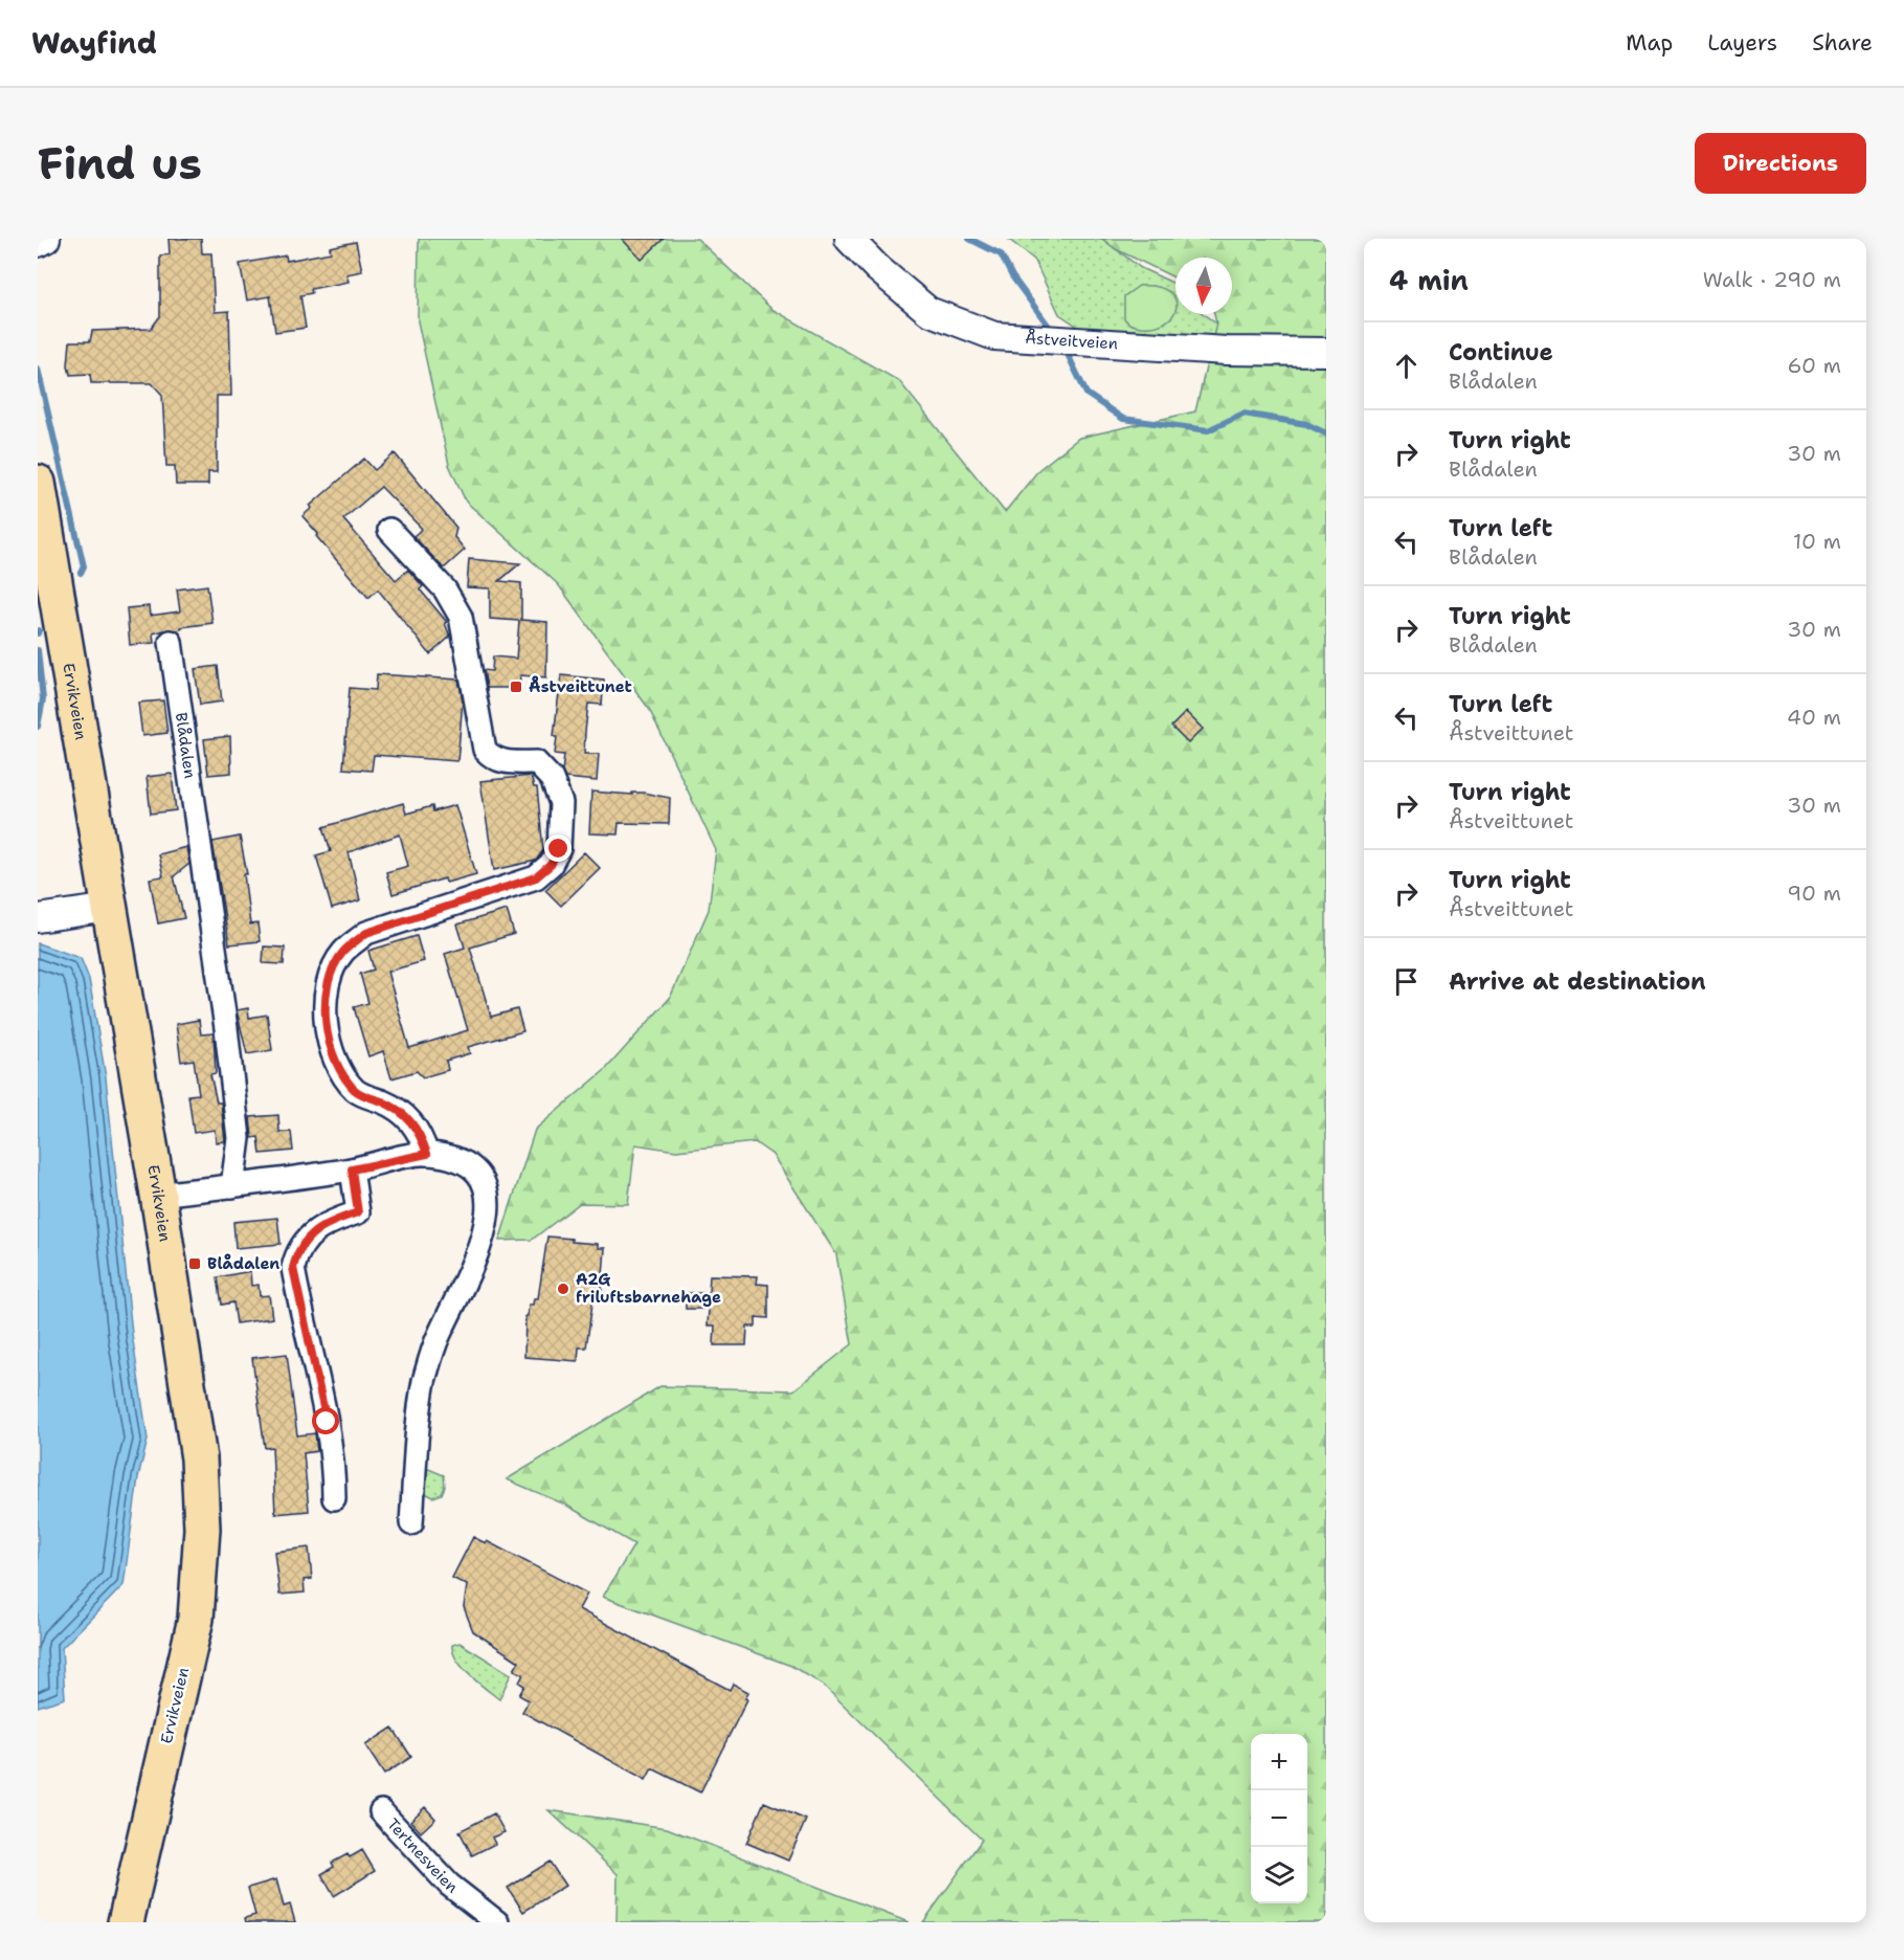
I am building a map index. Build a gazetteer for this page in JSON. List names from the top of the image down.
{
  "streets": {
    "main road": ["Ervikveien"],
    "street": ["Åstveitveien", "Blådalen", "Tertnesveien"]
  },
  "places": {
    "transit": ["Åstveittunet", "Blådalen"],
    "other": ["A2G friluftsbarnehage"]
  },
  "north": "bottom",
  "page": {
    "header": "Wayfind",
    "nav": ["Map", "Layers", "Share"],
    "buttons": "Directions",
    "title": "Find us",
    "heading": ["4 min", "Walk · 290 m"],
    "list": [
      ["Continue", "Blådalen", "60 m"],
      ["Turn right", "Blådalen", "30 m"],
      ["Turn left", "Blådalen", "10 m"],
      ["Turn right", "Blådalen", "30 m"],
      ["Turn left", "Åstveittunet", "40 m"],
      ["Turn right", "Åstveittunet", "30 m"],
      ["Turn right", "Åstveittunet", "90 m"],
      "Arrive at destination"
    ],
    "map_buttons": ["+", "−"]
  }
}
